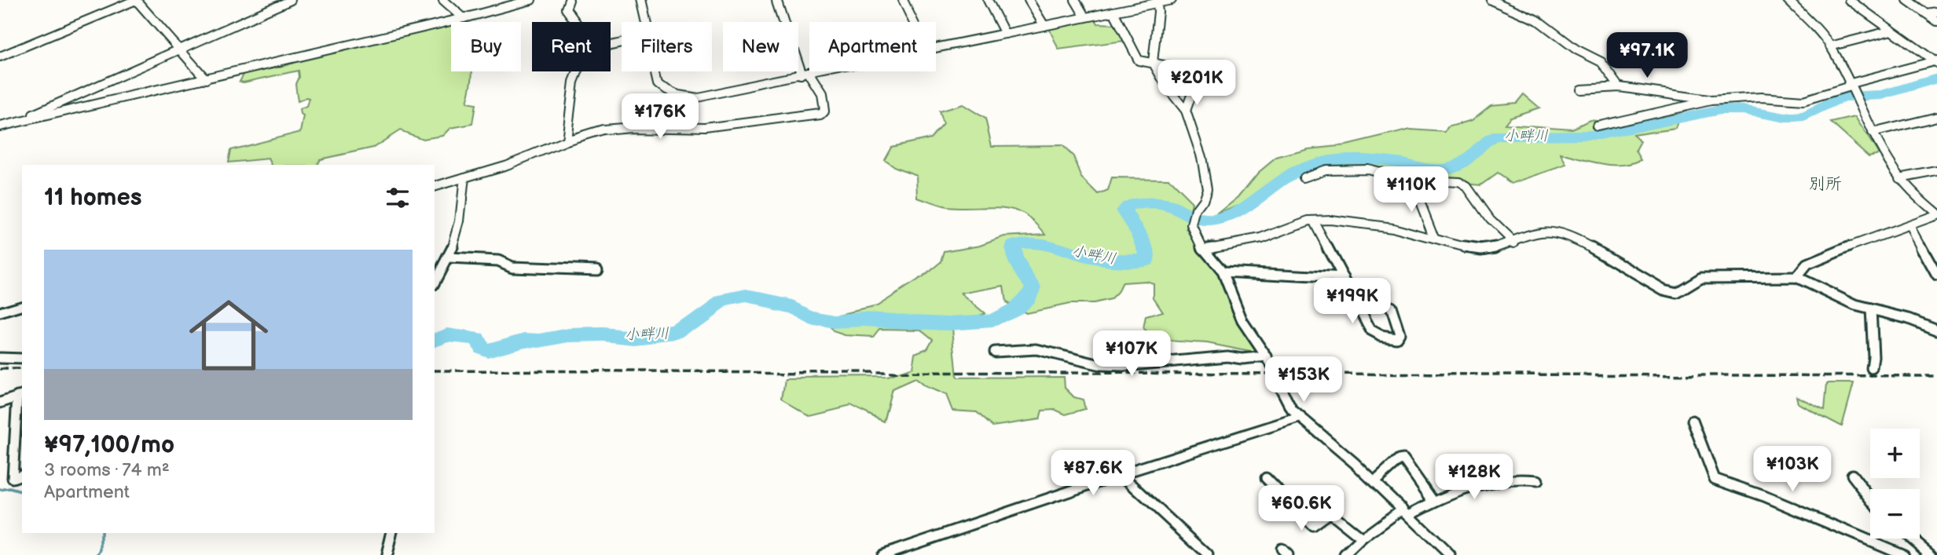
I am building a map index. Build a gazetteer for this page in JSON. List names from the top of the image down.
{
  "districts": ["別所"],
  "water": ["小畔川"],
  "page": {
    "chip": [
      "Buy",
      "Rent",
      "Filters",
      "New",
      "Apartment"
    ],
    "price": [
      "¥97.1K",
      "¥201K",
      "¥176K",
      "¥110K",
      "¥199K",
      "¥107K",
      "¥153K",
      "¥103K",
      "¥87.6K",
      "¥128K",
      "¥60.6K"
    ],
    "heading": "11 homes",
    "list": [
      {
        "name": "¥97,100/mo",
        "note": "3 rooms · 74 m² · Apartment"
      }
    ],
    "map_buttons": ["+", "−"]
  }
}
